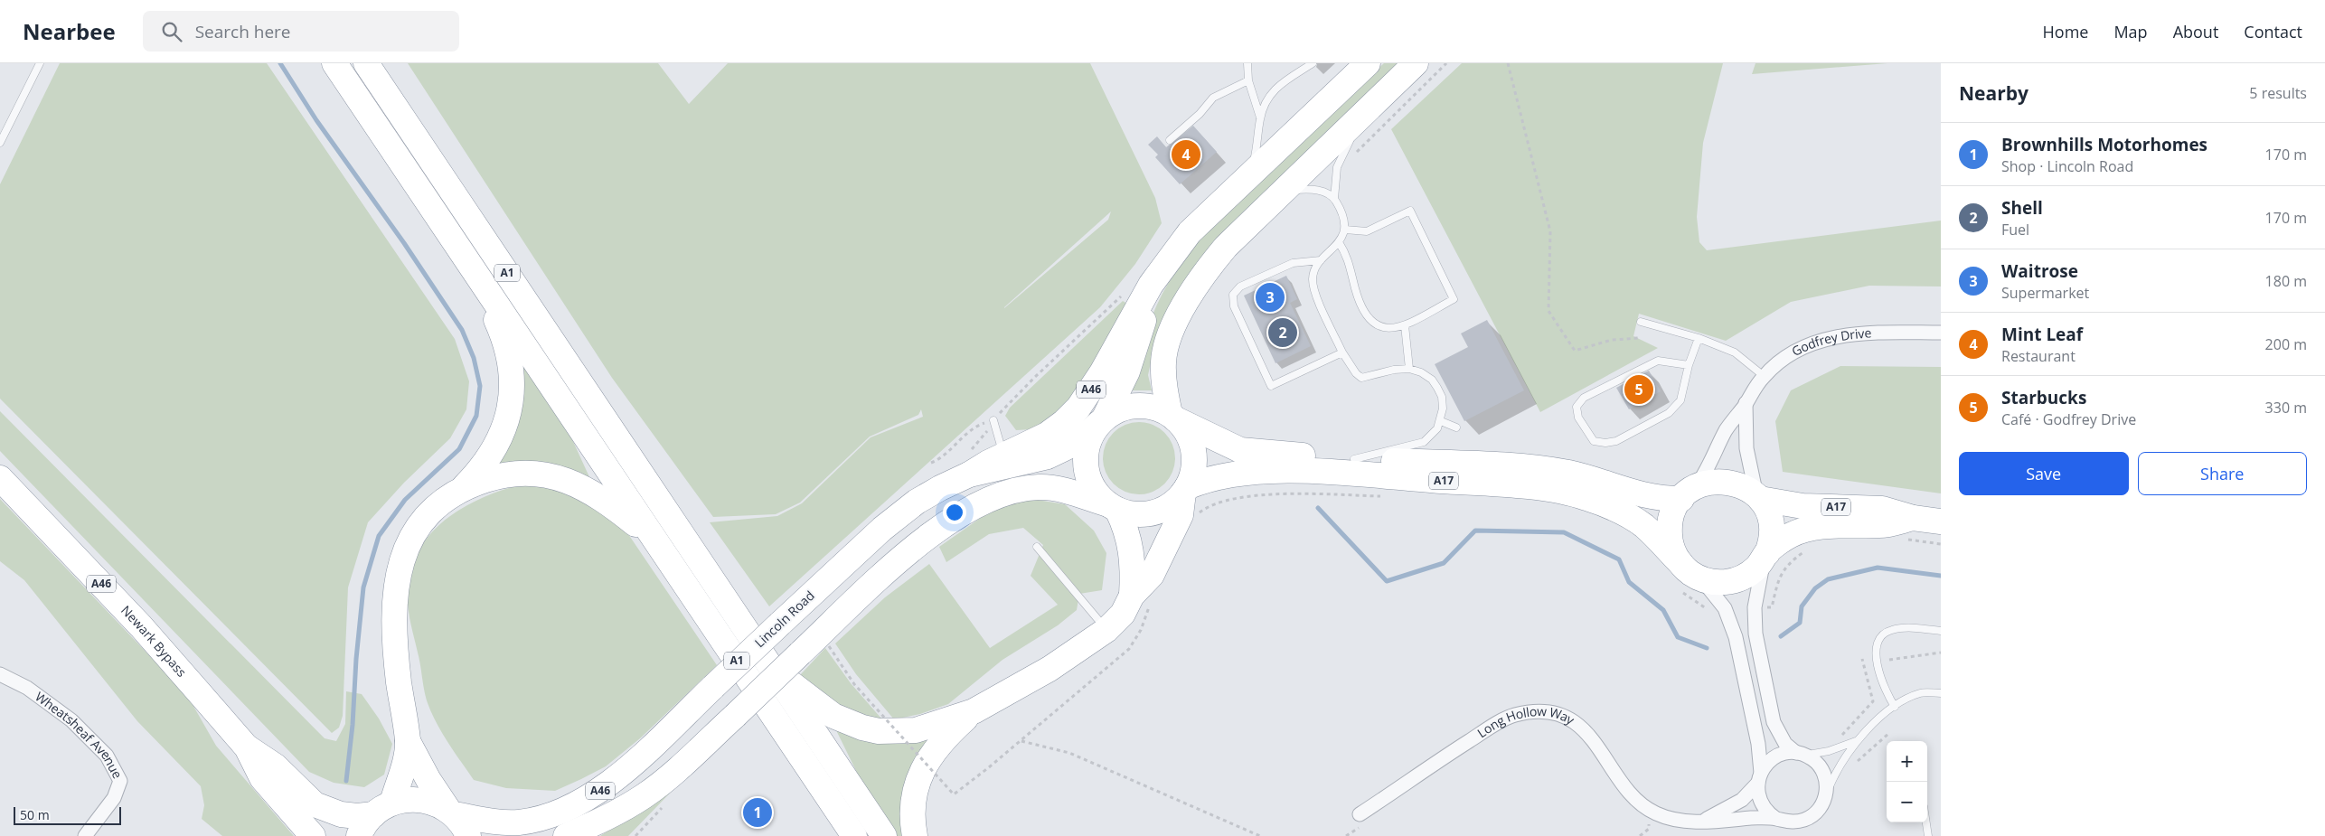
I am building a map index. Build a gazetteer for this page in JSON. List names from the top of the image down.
{
  "streets": {
    "highway": [
      "A1",
      "A46",
      "A17",
      "Lincoln Road",
      "Newark Bypass"
    ],
    "street": ["Godfrey Drive", "Long Hollow Way", "Wheatsheaf Avenue"]
  },
  "crossings": [
    ["Godfrey Drive", "A17"],
    ["A46", "A17"],
    ["A46", "Lincoln Road"],
    ["A17", "Lincoln Road"],
    ["Lincoln Road", "Newark Bypass"]
  ],
  "scale_bar": "50 m",
  "page": {
    "header": "Nearbee",
    "search": "Search here",
    "nav": [
      "Home",
      "Map",
      "About",
      "Contact"
    ],
    "heading": ["Nearby", "5 results"],
    "list": [
      {
        "mark": "1",
        "name": "Brownhills Motorhomes",
        "note": "Shop · Lincoln Road",
        "value": "170 m"
      },
      {
        "mark": "2",
        "name": "Shell",
        "note": "Fuel",
        "value": "170 m"
      },
      {
        "mark": "3",
        "name": "Waitrose",
        "note": "Supermarket",
        "value": "180 m"
      },
      {
        "mark": "4",
        "name": "Mint Leaf",
        "note": "Restaurant",
        "value": "200 m"
      },
      {
        "mark": "5",
        "name": "Starbucks",
        "note": "Café · Godfrey Drive",
        "value": "330 m"
      }
    ],
    "pins": [
      "4",
      "3",
      "2",
      "5",
      "1"
    ],
    "buttons": ["Save", "Share"],
    "map_buttons": ["+", "−"],
    "scale": "50 m"
  }
}
